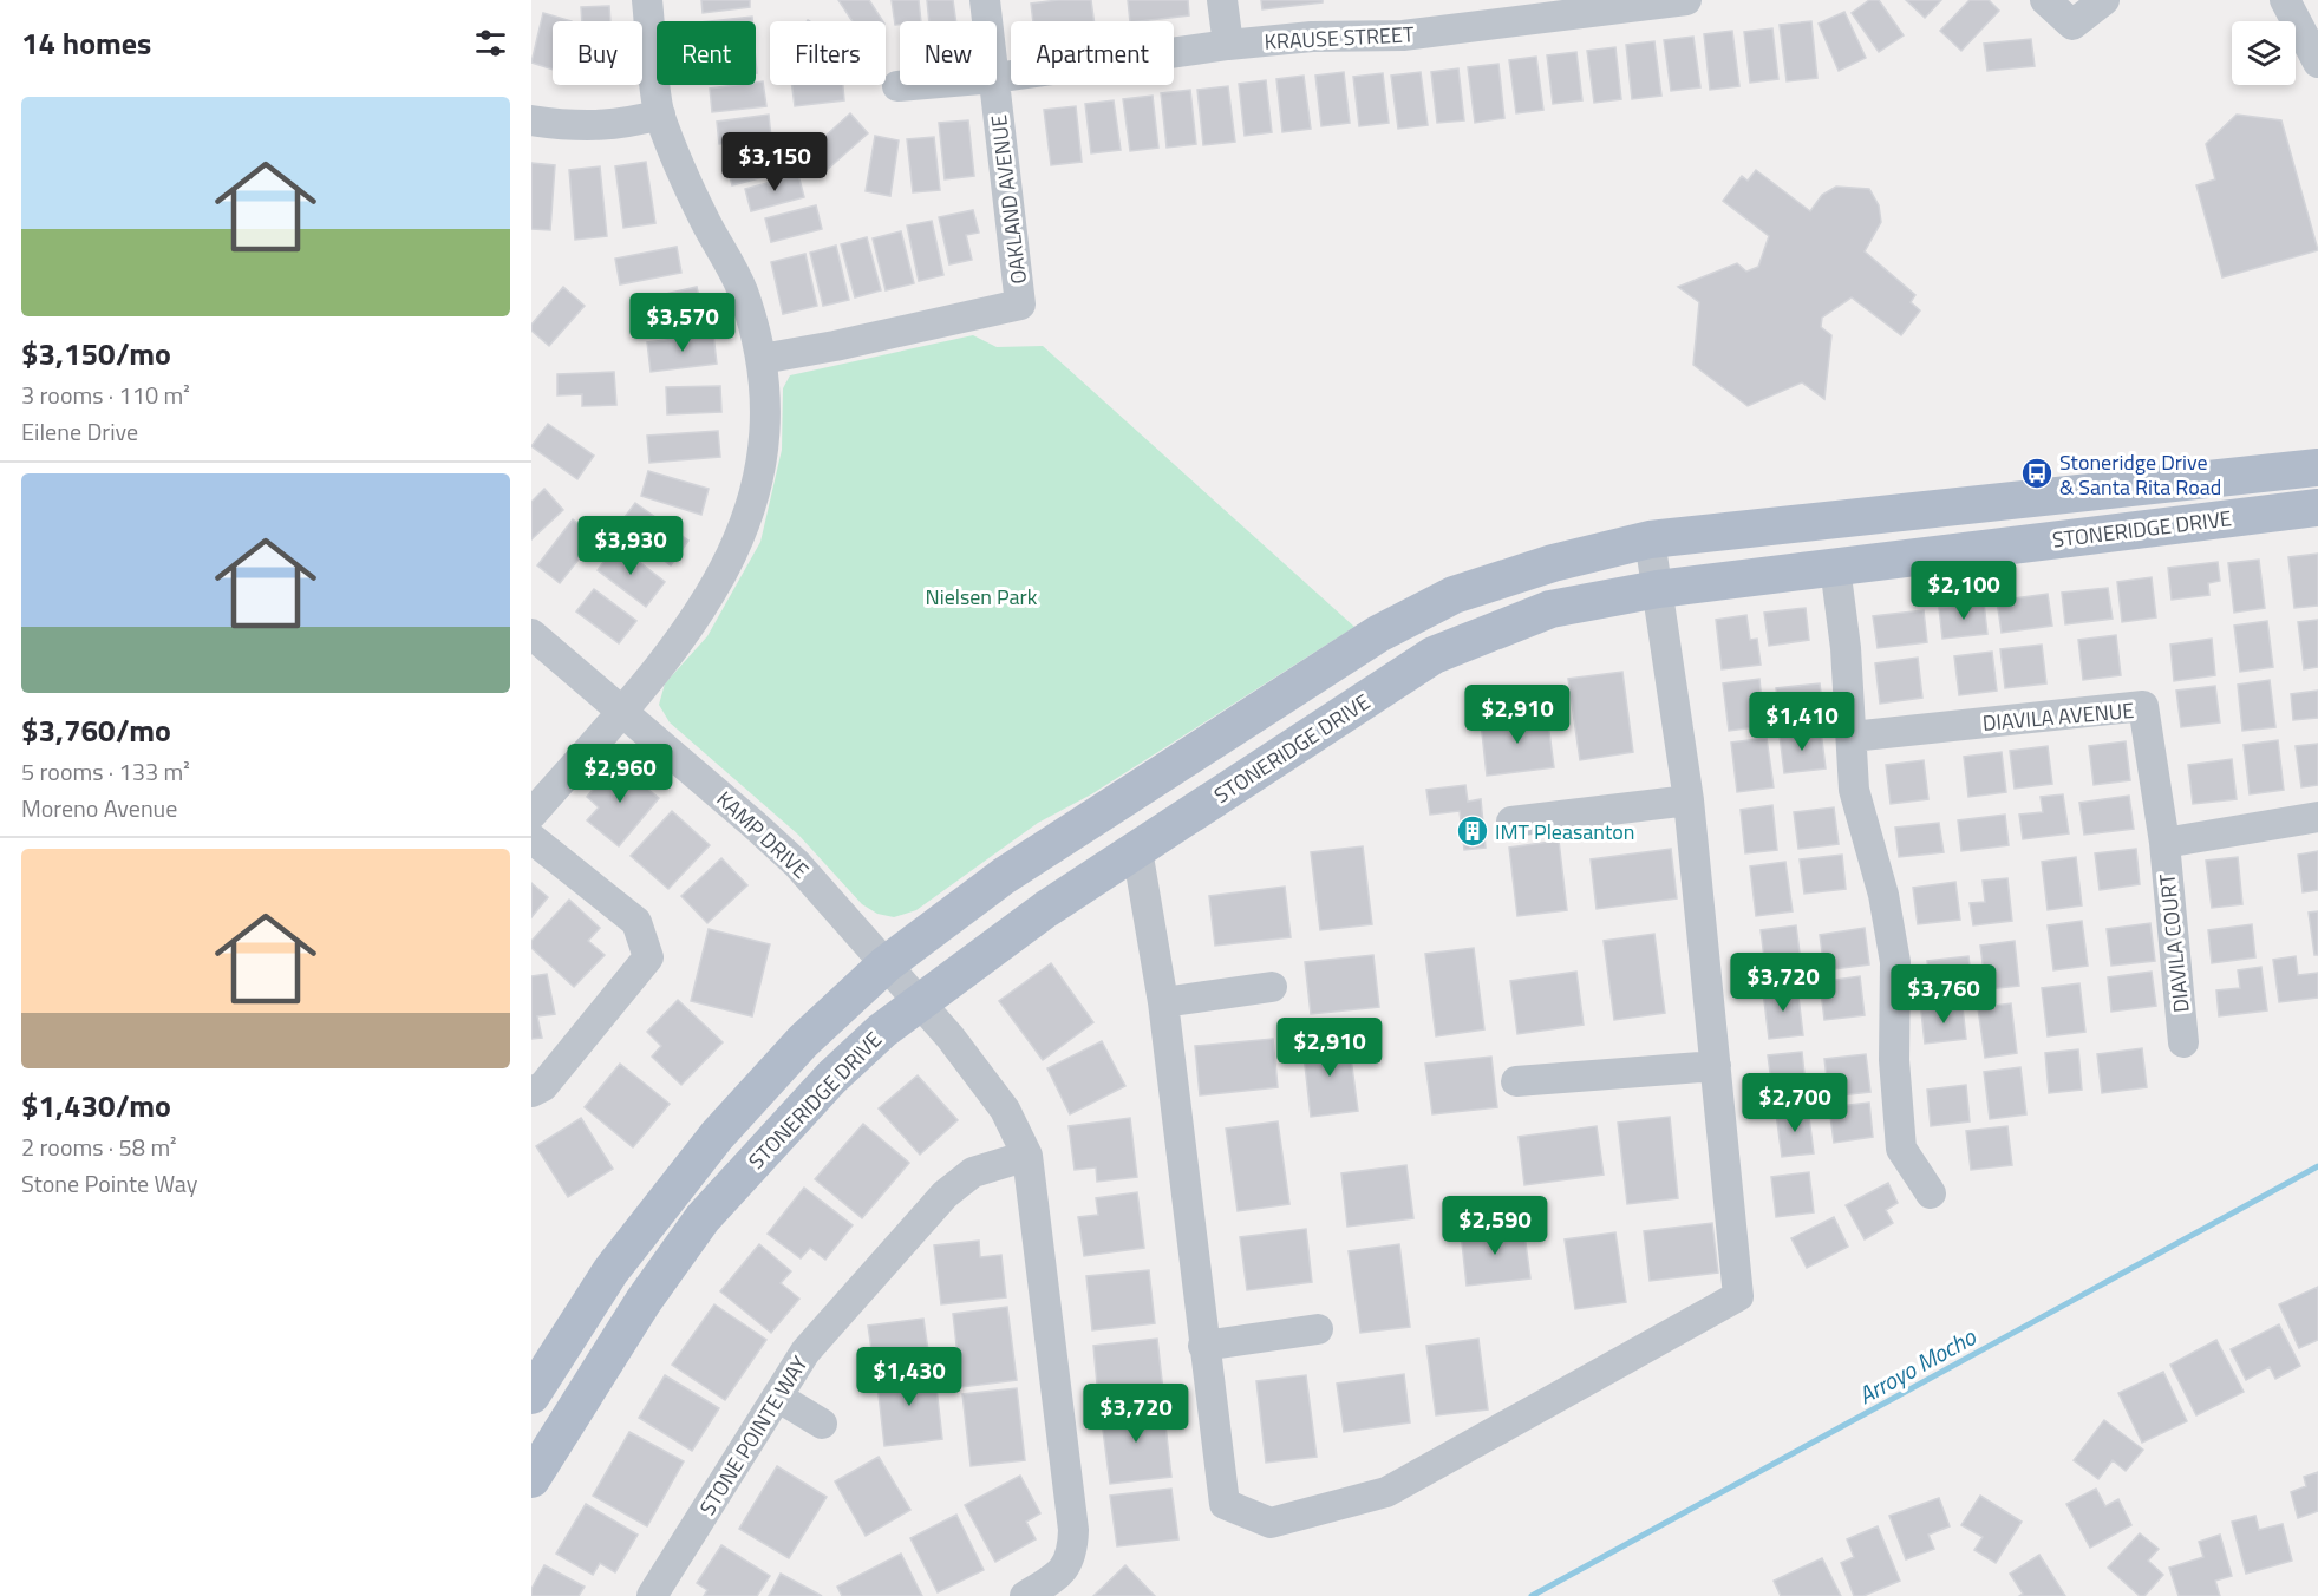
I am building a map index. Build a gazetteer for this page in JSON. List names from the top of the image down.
{
  "streets": {
    "main road": ["STONERIDGE DRIVE"],
    "street": [
      "KRAUSE STREET",
      "OAKLAND AVENUE",
      "DIAVILA AVENUE",
      "KAMP DRIVE",
      "DIAVILA COURT",
      "STONE POINTE WAY"
    ]
  },
  "crossings": [
    ["STONERIDGE DRIVE", "KAMP DRIVE"],
    ["DIAVILA AVENUE", "DIAVILA COURT"],
    ["KAMP DRIVE", "STONE POINTE WAY"]
  ],
  "water": ["Arroyo Mocho"],
  "parks": ["Nielsen Park"],
  "places": {
    "bus stop": ["Stoneridge Drive & Santa Rita Road"],
    "building": ["IMT Pleasanton"]
  },
  "page": {
    "heading": "14 homes",
    "chip": [
      "Buy",
      "Rent",
      "Filters",
      "New",
      "Apartment"
    ],
    "list": [
      {
        "name": "$3,150/mo",
        "note": "3 rooms · 110 m² · Eilene Drive"
      },
      {
        "name": "$3,760/mo",
        "note": "5 rooms · 133 m² · Moreno Avenue"
      },
      {
        "name": "$1,430/mo",
        "note": "2 rooms · 58 m² · Stone Pointe Way"
      }
    ],
    "price": [
      "$3,150",
      "$3,570",
      "$3,930",
      "$2,100",
      "$2,910",
      "$1,410",
      "$2,960",
      "$3,720",
      "$3,760",
      "$2,910",
      "$2,700",
      "$2,590",
      "$1,430",
      "$3,720"
    ]
  }
}
